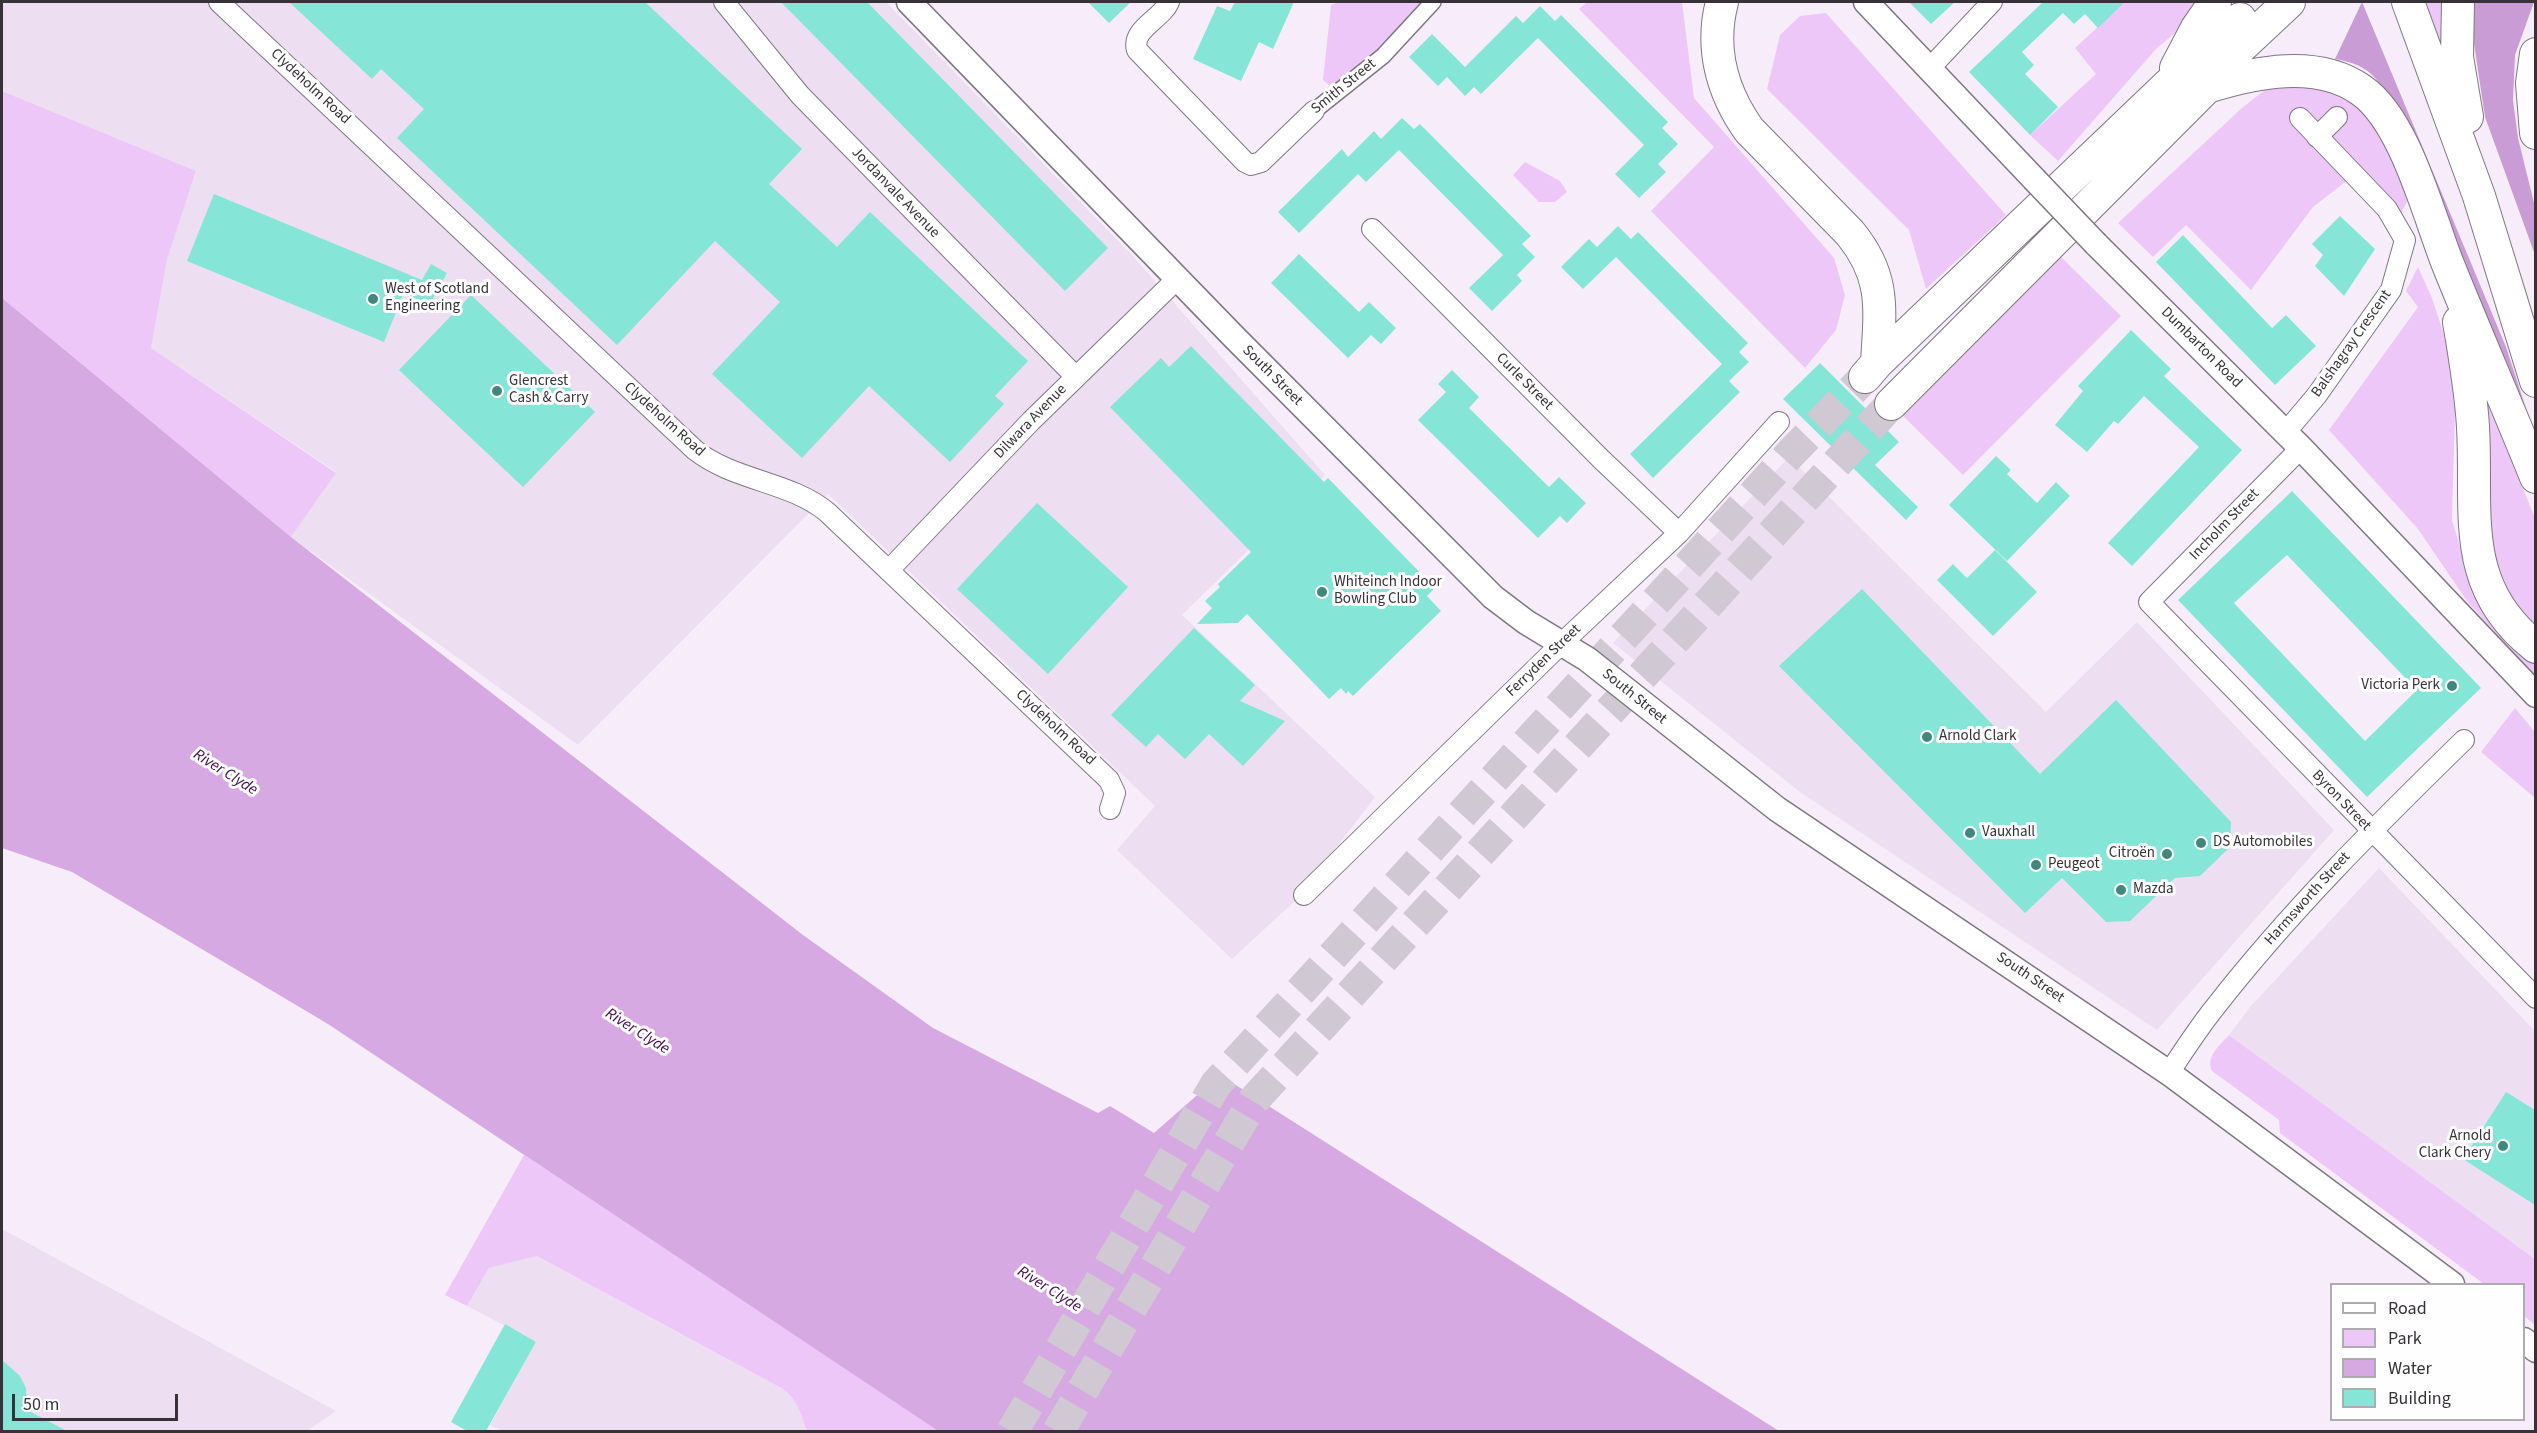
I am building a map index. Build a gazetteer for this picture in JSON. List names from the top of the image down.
{
  "streets": {
    "street": [
      "Clydeholm Road",
      "Smith Street",
      "Jordanvale Avenue",
      "Balshagray Crescent",
      "Dumbarton Road",
      "South Street",
      "Curle Street",
      "Dilwara Avenue",
      "Incholm Street",
      "Ferryden Street",
      "Byron Street",
      "Harmsworth Street"
    ]
  },
  "crossings": [
    ["Clydeholm Road", "Dilwara Avenue"],
    ["Jordanvale Avenue", "Dilwara Avenue"],
    ["Balshagray Crescent", "Dumbarton Road"],
    ["Balshagray Crescent", "Incholm Street"],
    ["Dumbarton Road", "Incholm Street"],
    ["South Street", "Dilwara Avenue"],
    ["South Street", "Ferryden Street"],
    ["South Street", "Harmsworth Street"],
    ["Curle Street", "Ferryden Street"],
    ["Incholm Street", "Byron Street"],
    ["Byron Street", "Harmsworth Street"]
  ],
  "water": ["River Clyde"],
  "places": [
    "West of Scotland Engineering",
    "Glencrest Cash & Carry",
    "Whiteinch Indoor Bowling Club",
    "Victoria Perk",
    "Arnold Clark",
    "Vauxhall",
    "DS Automobiles",
    "Citroën",
    "Peugeot",
    "Mazda",
    "Arnold Clark Chery"
  ],
  "legend": [
    "Road",
    "Park",
    "Water",
    "Building"
  ],
  "scale_bar": "50 m"
}
